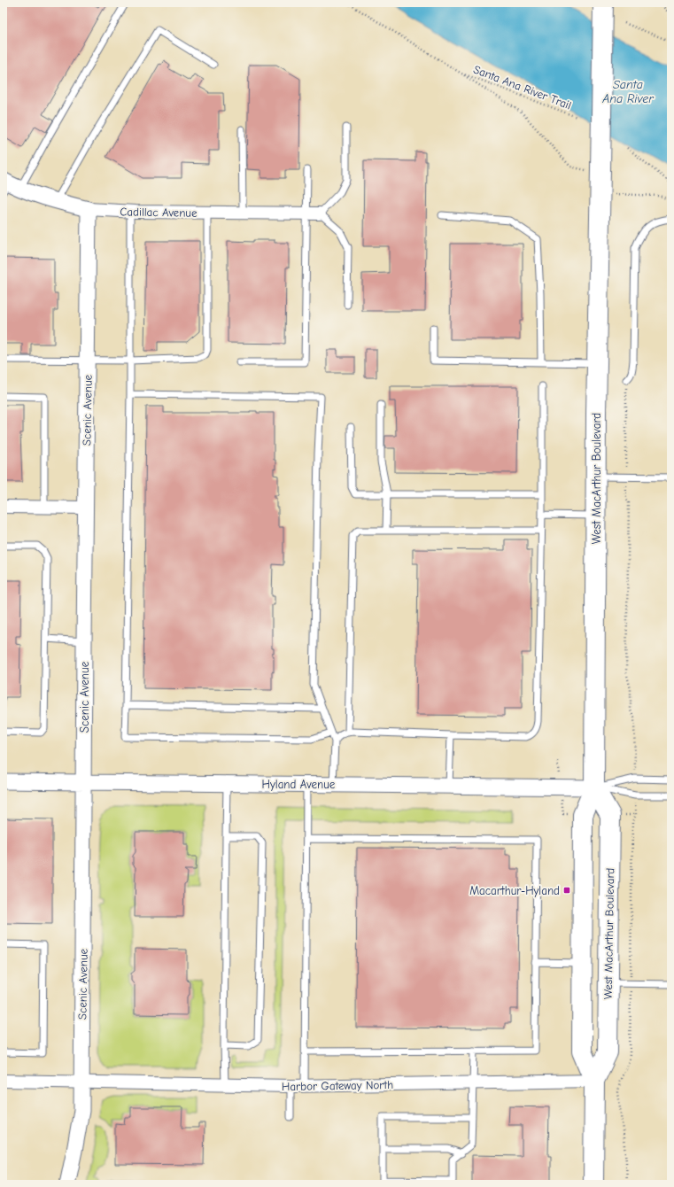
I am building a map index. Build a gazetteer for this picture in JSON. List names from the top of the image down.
{
  "streets": {
    "main road": ["West MacArthur Boulevard"],
    "street": [
      "Cadillac Avenue",
      "Scenic Avenue",
      "Hyland Avenue",
      "Harbor Gateway North"
    ],
    "path": ["Santa Ana River Trail"]
  },
  "crossings": [
    ["Santa Ana River Trail", "West MacArthur Boulevard"],
    ["Cadillac Avenue", "Scenic Avenue"],
    ["Scenic Avenue", "Hyland Avenue"],
    ["Scenic Avenue", "Harbor Gateway North"],
    ["West MacArthur Boulevard", "Hyland Avenue"],
    ["West MacArthur Boulevard", "Harbor Gateway North"]
  ],
  "water": ["Santa Ana River"],
  "places": {
    "transit": ["Macarthur-Hyland"]
  }
}
